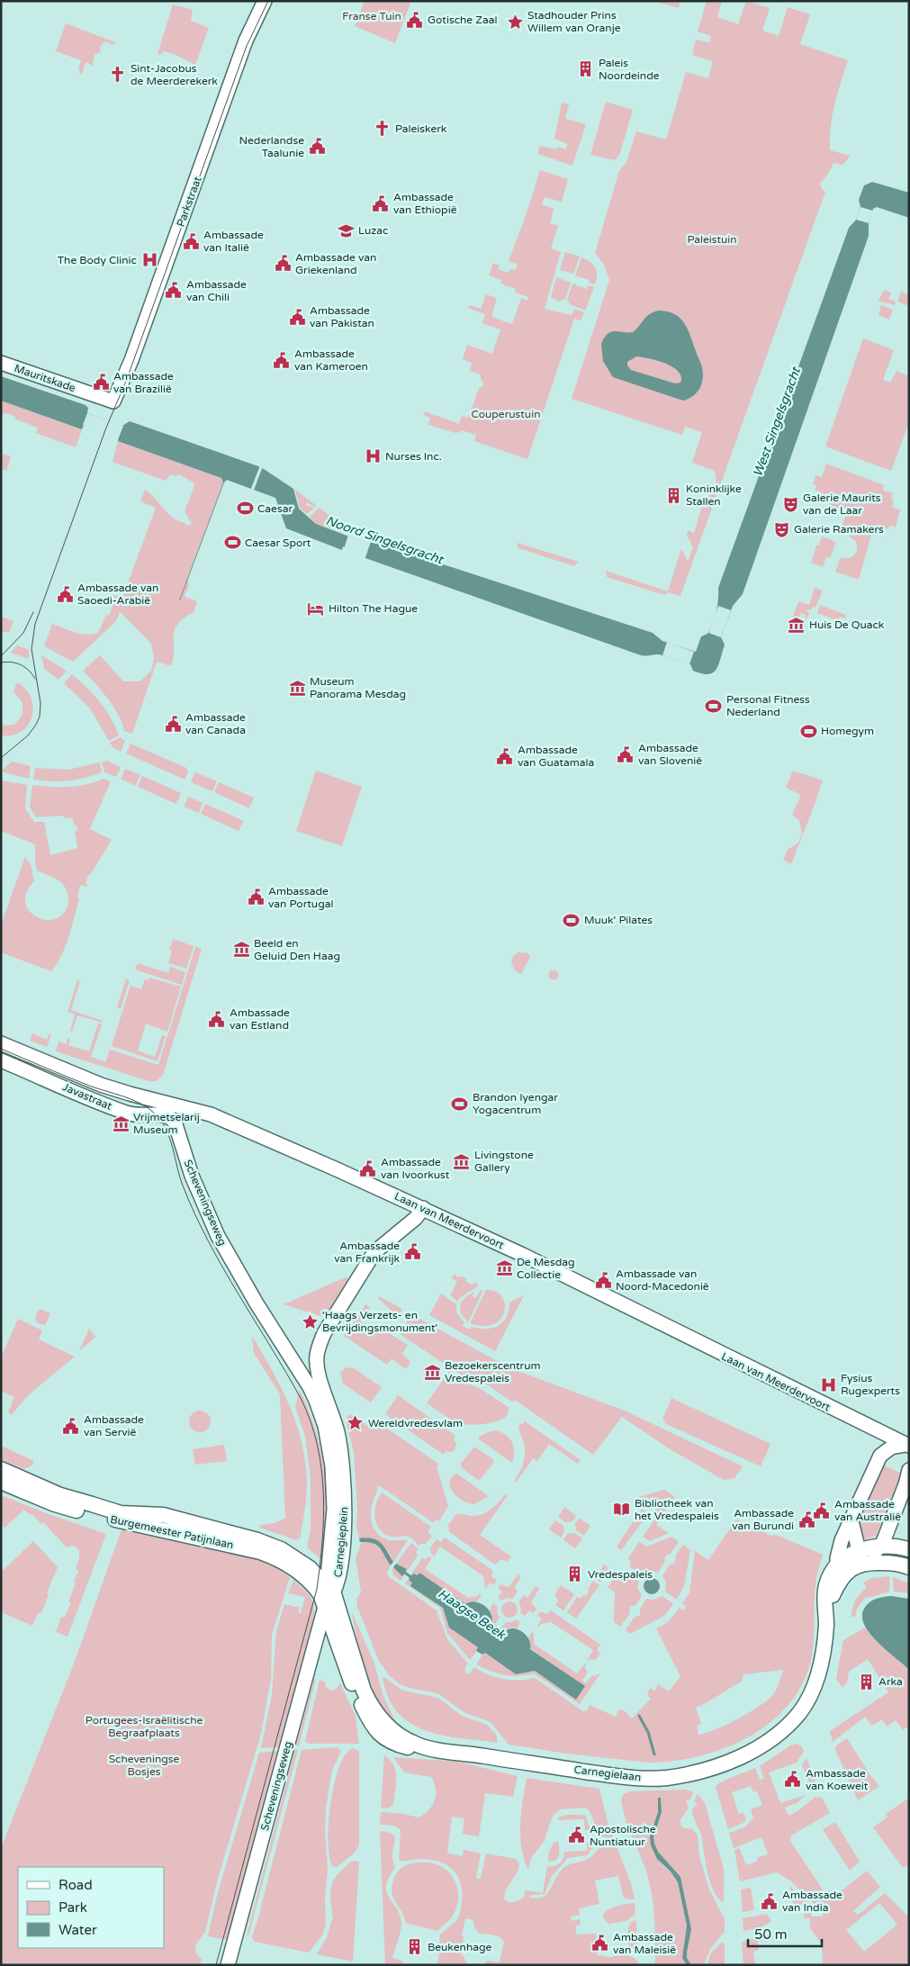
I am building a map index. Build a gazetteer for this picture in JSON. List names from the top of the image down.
{
  "streets": {
    "main road": ["Burgemeester Patijnlaan", "Carnegielaan"],
    "street": [
      "Parkstraat",
      "Mauritskade",
      "Javastraat",
      "Scheveningseweg",
      "Laan van Meerdervoort",
      "Carnegieplein"
    ]
  },
  "crossings": [
    ["Parkstraat", "Mauritskade"],
    ["Javastraat", "Scheveningseweg"],
    ["Javastraat", "Laan van Meerdervoort"],
    ["Scheveningseweg", "Burgemeester Patijnlaan"],
    ["Scheveningseweg", "Carnegieplein"],
    ["Scheveningseweg", "Carnegielaan"],
    ["Laan van Meerdervoort", "Carnegieplein"],
    ["Laan van Meerdervoort", "Carnegielaan"],
    ["Burgemeester Patijnlaan", "Carnegieplein"],
    ["Burgemeester Patijnlaan", "Carnegielaan"],
    ["Carnegieplein", "Carnegielaan"]
  ],
  "water": ["West Singelsgracht", "Noord Singelsgracht", "Haagse Beek"],
  "parks": [
    "Franse Tuin",
    "Paleistuin",
    "Couperustuin",
    "Portugees-Israëlitische Begraafplaats",
    "Scheveningse Bosjes"
  ],
  "places": {
    "public building": [
      "Gotische Zaal",
      "Nederlandse Taalunie",
      "Ambassade van Ethiopië",
      "Ambassade van Italië",
      "Ambassade van Griekenland",
      "Ambassade van Chili",
      "Ambassade van Pakistan",
      "Ambassade van Kameroen",
      "Ambassade van Brazilië",
      "Ambassade van Saoedi-Arabië",
      "Ambassade van Canada",
      "Ambassade van Slovenië",
      "Ambassade van Guatamala",
      "Ambassade van Portugal",
      "Ambassade van Estland",
      "Ambassade van Ivoorkust",
      "Ambassade van Frankrijk",
      "Ambassade van Noord-Macedonië",
      "Ambassade van Servië",
      "Ambassade van Australië",
      "Ambassade van Burundi",
      "Ambassade van Koeweit",
      "Apostolische Nuntiatuur",
      "Ambassade van India",
      "Ambassade van Maleisië"
    ],
    "place": ["Stadhouder Prins Willem van Oranje", "'Haags Verzets- en Bevrijdingsmonument'", "Wereldvredesvlam"],
    "building": [
      "Paleis Noordeinde",
      "Koninklijke Stallen",
      "Vredespaleis",
      "Arka",
      "Beukenhage"
    ],
    "church": ["Sint-Jacobus de Meerderekerk", "Paleiskerk"],
    "school or university": ["Luzac"],
    "hospital": ["The Body Clinic", "Nurses Inc.", "Fysius Rugexperts"],
    "theatre": ["Galerie Maurits van de Laar", "Galerie Ramakers"],
    "sports": [
      "Caesar",
      "Caesar Sport",
      "Personal Fitness Nederland",
      "Homegym",
      "Muuk' Pilates",
      "Brandon Iyengar Yogacentrum"
    ],
    "hotel": ["Hilton The Hague"],
    "museum": [
      "Huis De Quack",
      "Museum Panorama Mesdag",
      "Beeld en Geluid Den Haag",
      "Vrijmetselarij Museum",
      "Livingstone Gallery",
      "De Mesdag Collectie",
      "Bezoekerscentrum Vredespaleis"
    ],
    "library": ["Bibliotheek van het Vredespaleis"]
  },
  "legend": ["Road", "Park", "Water"],
  "scale_bar": "50 m"
}
